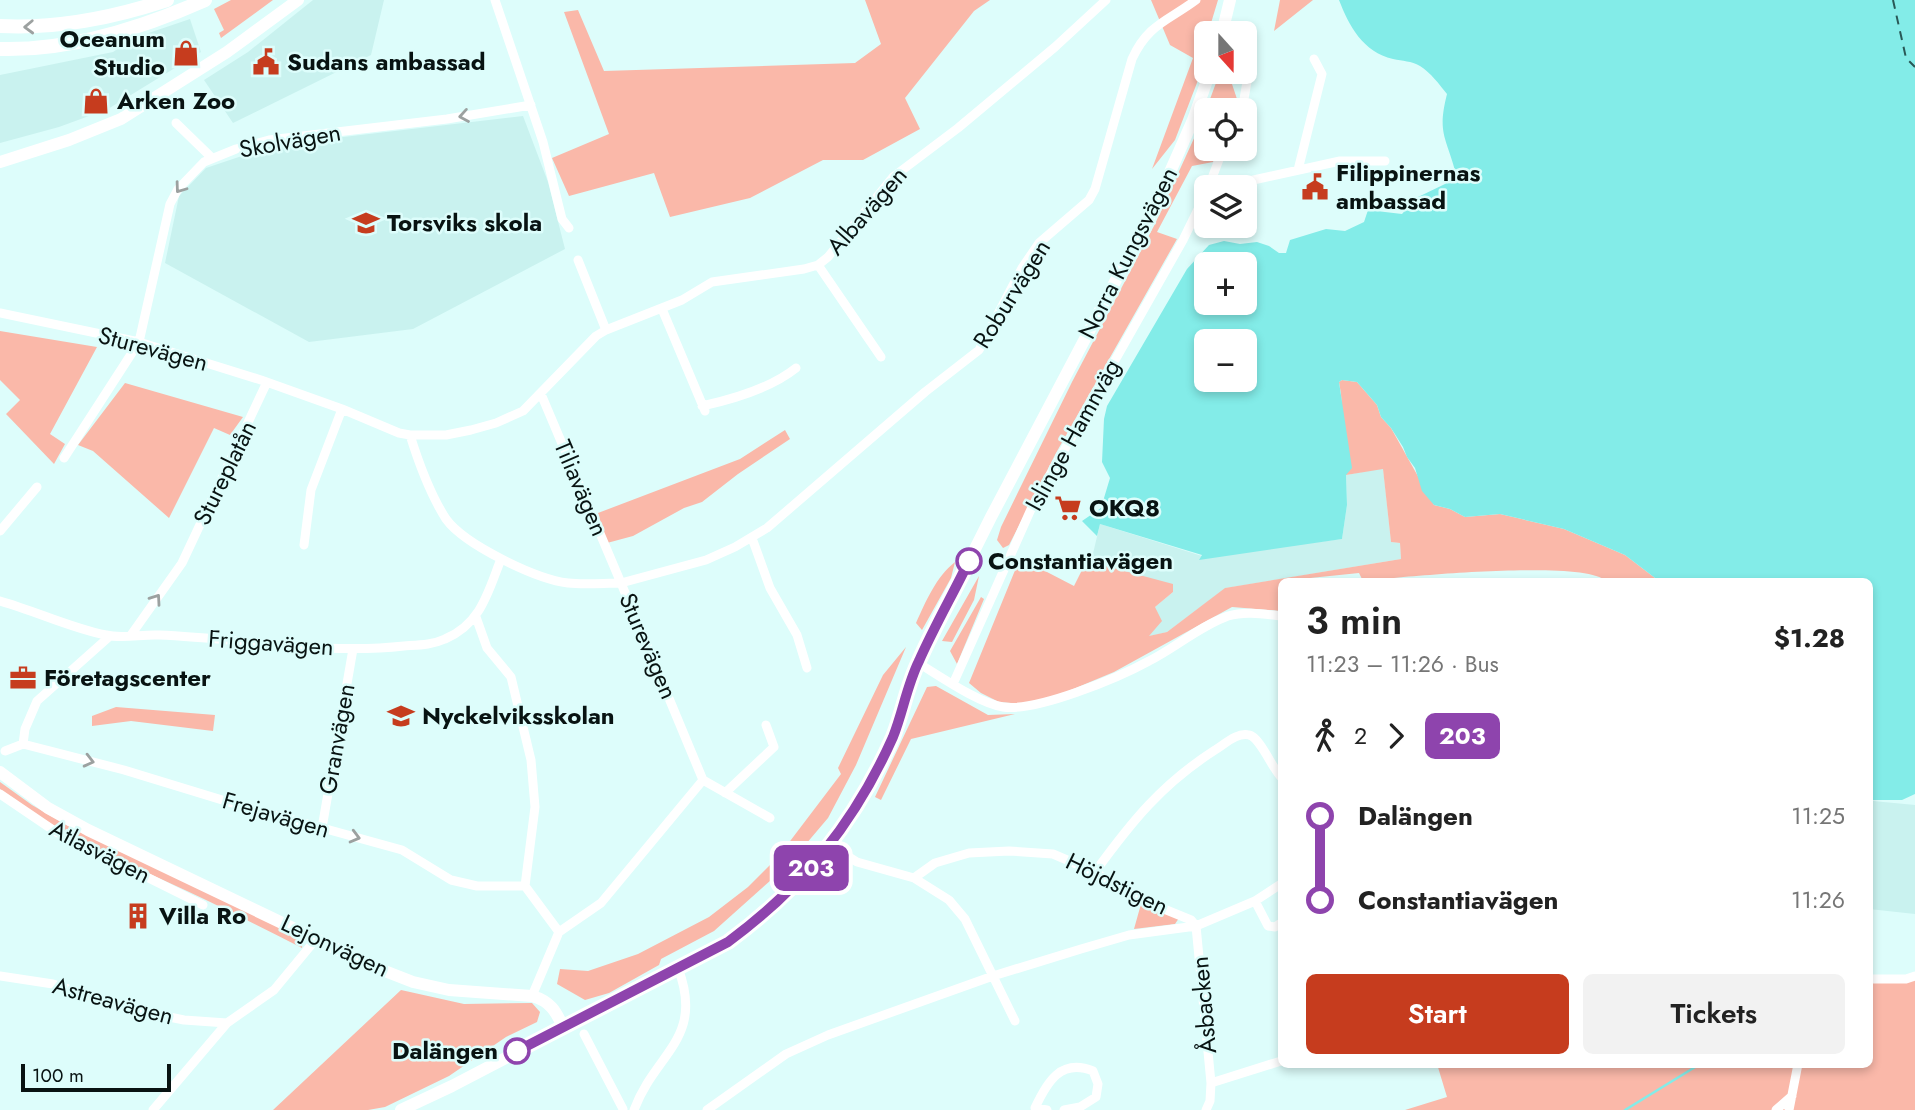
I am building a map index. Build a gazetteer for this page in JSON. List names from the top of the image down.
{
  "streets": {
    "main road": ["Norra Kungsvägen", "Lejonvägen"],
    "street": [
      "Skolvägen",
      "Albavägen",
      "Roburvägen",
      "Sturevägen",
      "Islinge Hamnväg",
      "Stureplatån",
      "Tiliavägen",
      "Friggavägen",
      "Granvägen",
      "Frejavägen",
      "Atlasvägen",
      "Höjdstigen",
      "Astreavägen",
      "Åsbacken"
    ]
  },
  "crossings": [
    ["Skolvägen", "Sturevägen"],
    ["Albavägen", "Sturevägen"],
    ["Albavägen", "Tiliavägen"],
    ["Roburvägen", "Sturevägen"],
    ["Roburvägen", "Tiliavägen"],
    ["Sturevägen", "Stureplatån"],
    ["Sturevägen", "Tiliavägen"],
    ["Sturevägen", "Friggavägen"],
    ["Stureplatån", "Friggavägen"],
    ["Friggavägen", "Granvägen"],
    ["Granvägen", "Frejavägen"],
    ["Höjdstigen", "Åsbacken"]
  ],
  "one_way": ["Skolvägen", "Stureplatån", "Frejavägen"],
  "places": {
    "shop": ["Oceanum Studio", "Arken Zoo"],
    "public building": ["Sudans ambassad", "Filippinernas ambassad"],
    "school or university": ["Torsviks skola", "Nyckelviksskolan"],
    "supermarket": ["OKQ8"],
    "other": ["Constantiavägen", "Dalängen"],
    "office": ["Företagscenter"],
    "building": ["Villa Ro"]
  },
  "lines": ["bus line 203"],
  "scale_bar": "100 m",
  "north": "bottom",
  "page": {
    "on_map": "203",
    "map_buttons": ["+", "−"],
    "heading": ["3 min", "11:23 – 11:26 · Bus", "$1.28"],
    "legs": ["2", "203"],
    "list": [
      {
        "name": "Dalängen",
        "value": "11:25"
      },
      {
        "name": "Constantiavägen",
        "value": "11:26"
      }
    ],
    "buttons": ["Start", "Tickets"],
    "scale": "100 m"
  }
}
